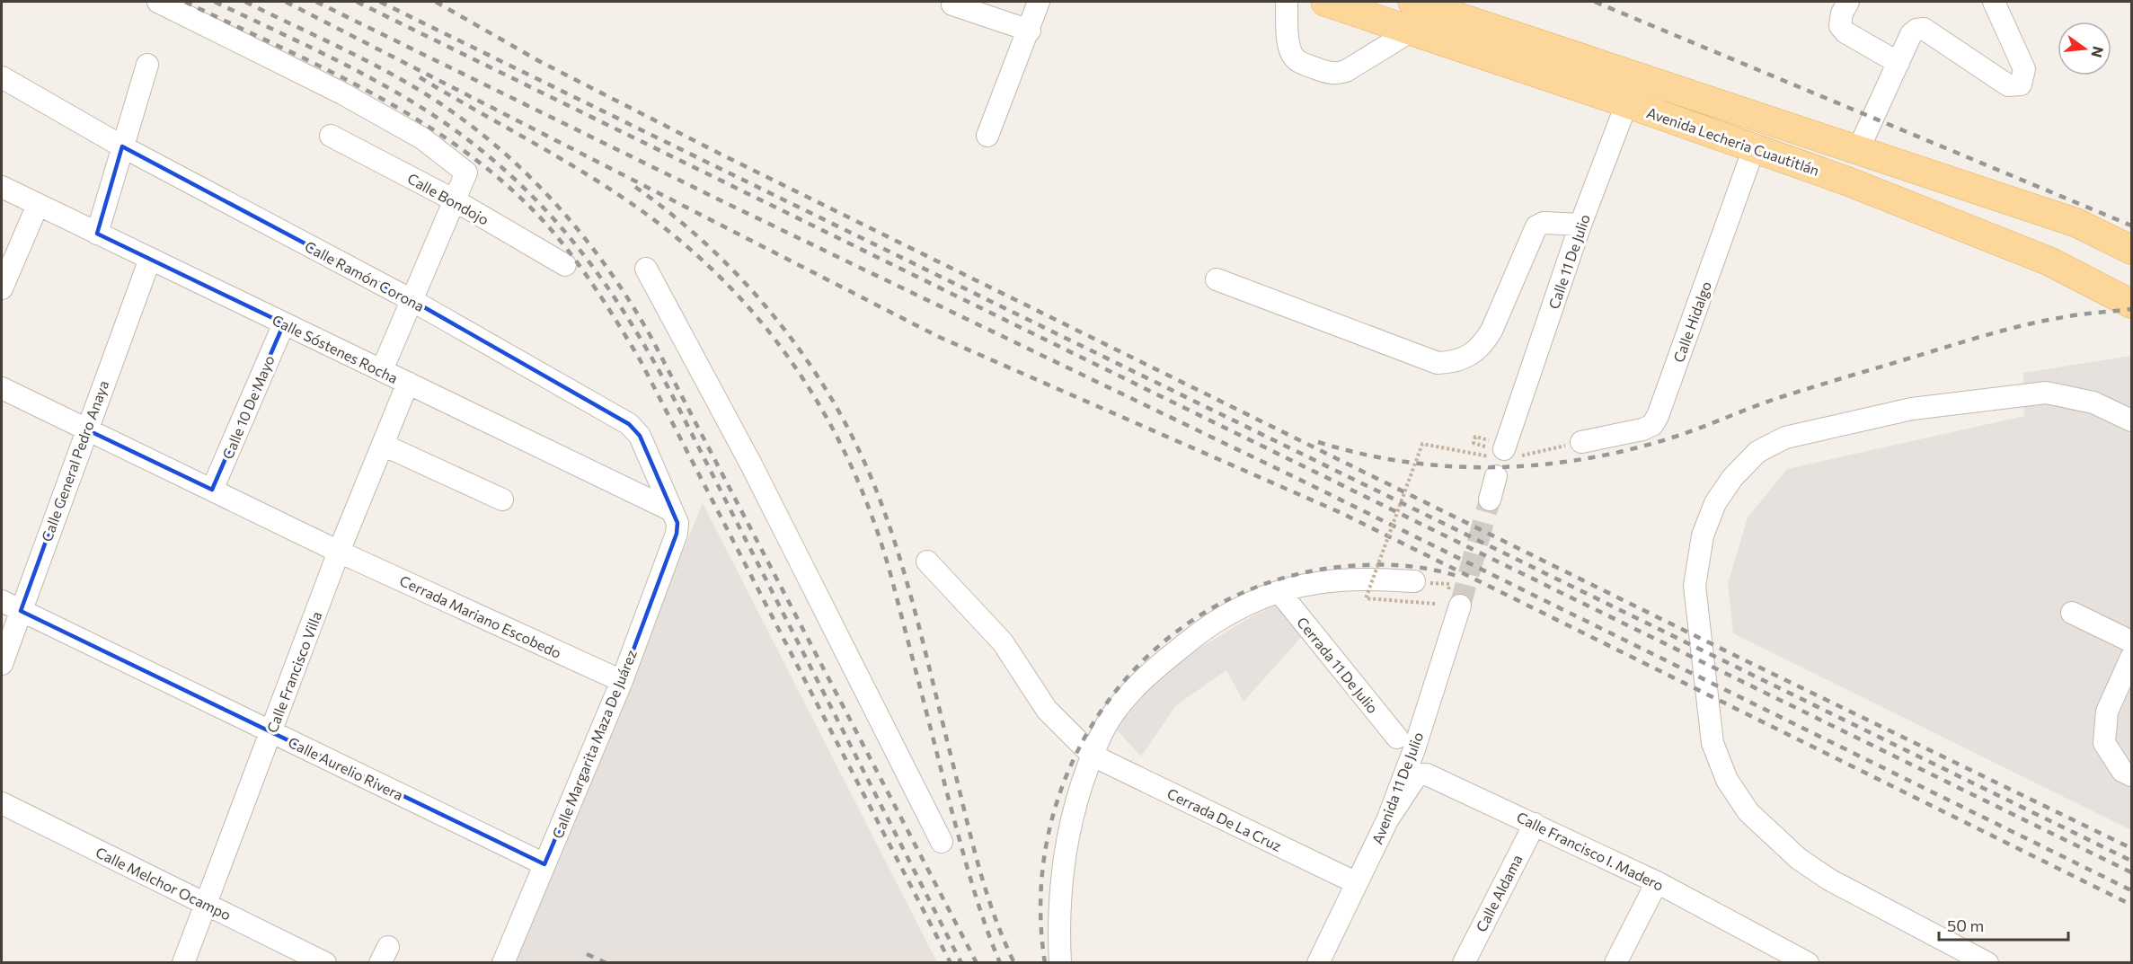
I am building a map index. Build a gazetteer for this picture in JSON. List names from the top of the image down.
{
  "streets": {
    "main road": ["Avenida Lecheria Cuautitlán"],
    "street": [
      "Calle Bondojo",
      "Calle 11 De Julio",
      "Calle Ramón Corona",
      "Calle Hidalgo",
      "Calle Sóstenes Rocha",
      "Calle 10 De Mayo",
      "Calle General Pedro Anaya",
      "Cerrada Mariano Escobedo",
      "Cerrada 11 De Julio",
      "Calle Francisco Villa",
      "Calle Margarita Maza De Juárez",
      "Calle Aurelio Rivera",
      "Avenida 11 De Julio",
      "Cerrada De La Cruz",
      "Calle Francisco I. Madero",
      "Calle Melchor Ocampo",
      "Calle Aldama"
    ]
  },
  "crossings": [
    ["Avenida Lecheria Cuautitlán", "Calle 11 De Julio"],
    ["Avenida Lecheria Cuautitlán", "Calle Hidalgo"],
    ["Calle Ramón Corona", "Calle Sóstenes Rocha"],
    ["Calle Ramón Corona", "Calle Margarita Maza De Juárez"],
    ["Calle Sóstenes Rocha", "Calle 10 De Mayo"],
    ["Calle Sóstenes Rocha", "Calle General Pedro Anaya"],
    ["Calle Sóstenes Rocha", "Calle Francisco Villa"],
    ["Calle Sóstenes Rocha", "Calle Margarita Maza De Juárez"],
    ["Calle General Pedro Anaya", "Calle Aurelio Rivera"],
    ["Cerrada Mariano Escobedo", "Calle Francisco Villa"],
    ["Cerrada Mariano Escobedo", "Calle Margarita Maza De Juárez"],
    ["Calle Francisco Villa", "Calle Aurelio Rivera"],
    ["Calle Francisco Villa", "Calle Melchor Ocampo"],
    ["Calle Margarita Maza De Juárez", "Calle Aurelio Rivera"],
    ["Avenida 11 De Julio", "Cerrada De La Cruz"],
    ["Avenida 11 De Julio", "Calle Francisco I. Madero"],
    ["Calle Francisco I. Madero", "Calle Aldama"]
  ],
  "scale_bar": "50 m",
  "north": "right"
}
